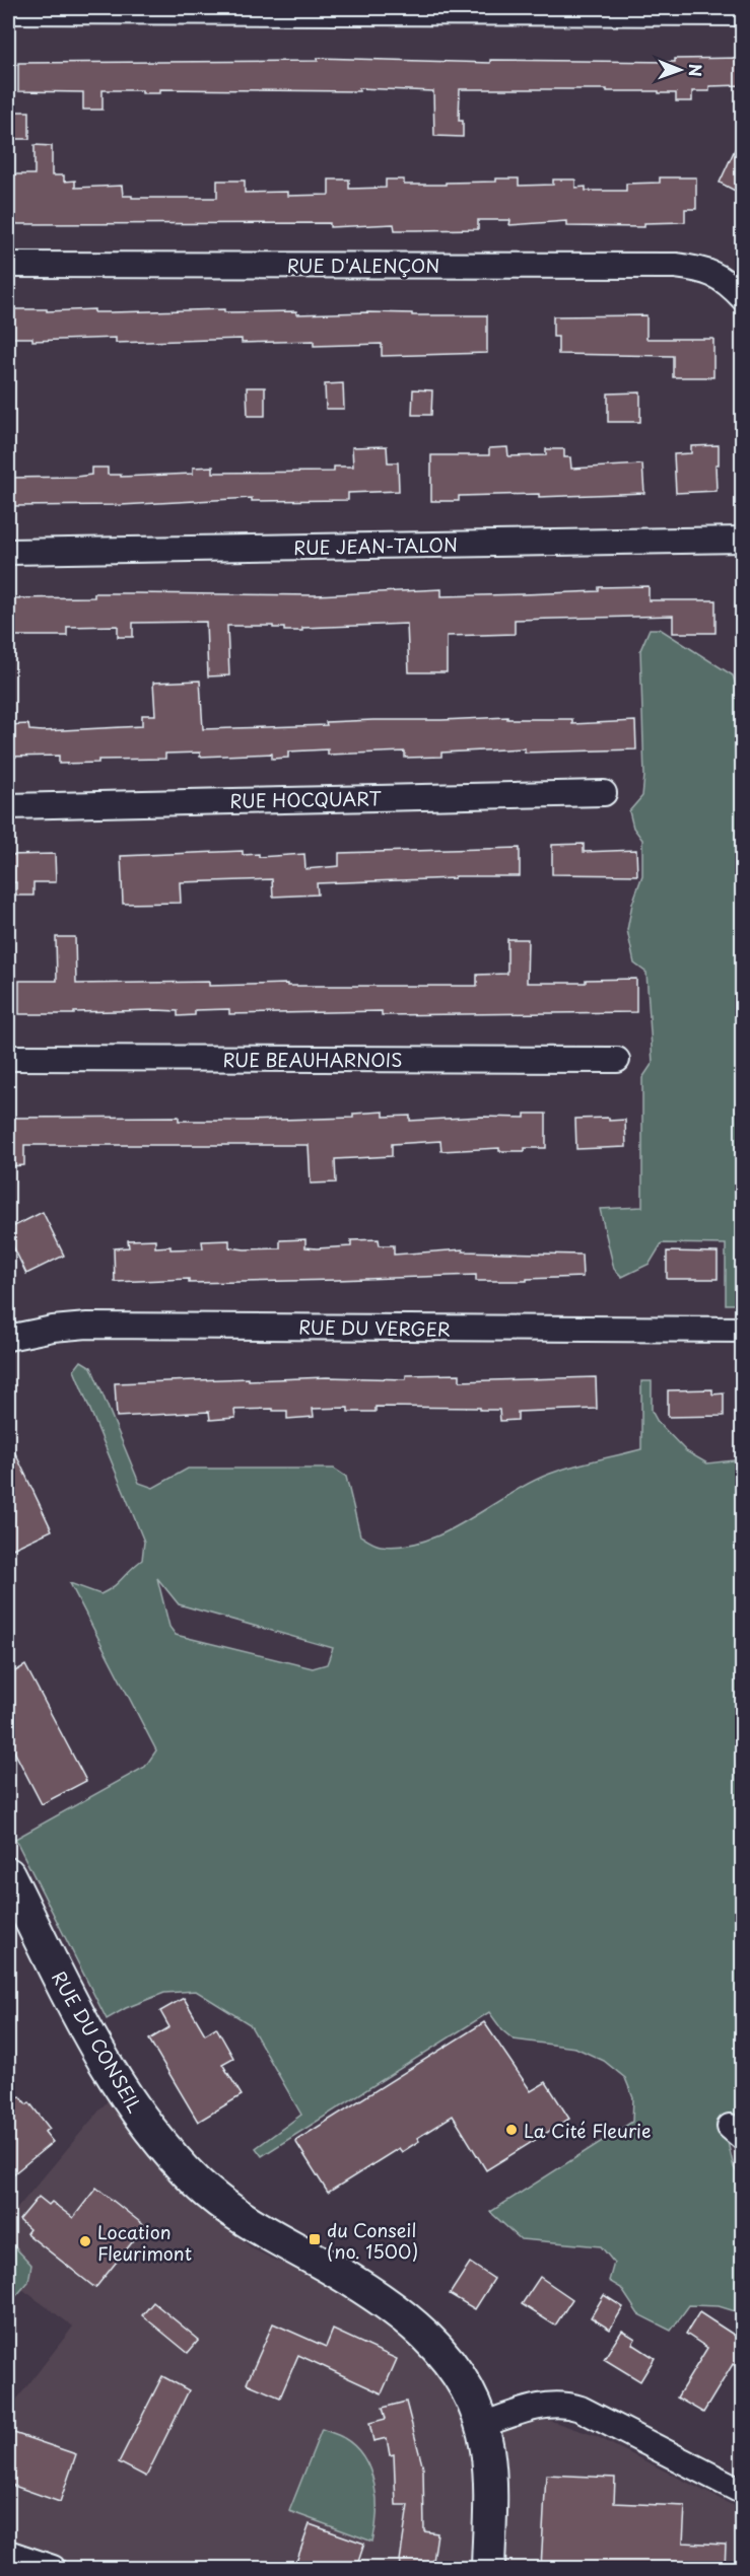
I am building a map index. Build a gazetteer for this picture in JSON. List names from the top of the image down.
{
  "streets": {
    "street": [
      "RUE D'ALENÇON",
      "RUE JEAN-TALON",
      "RUE HOCQUART",
      "RUE BEAUHARNOIS",
      "RUE DU VERGER",
      "RUE DU CONSEIL"
    ]
  },
  "places": {
    "other": ["La Cité Fleurie", "Location Fleurimont"],
    "transit": ["du Conseil (no. 1500)"]
  },
  "north": "right"
}
